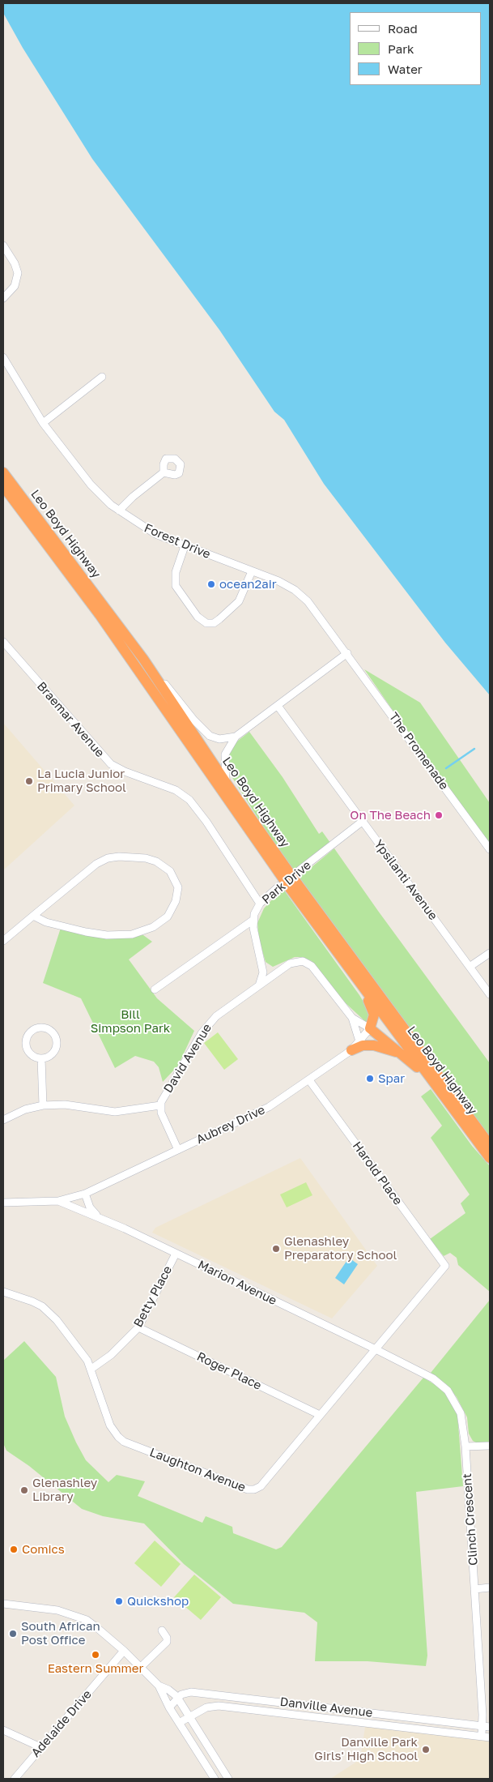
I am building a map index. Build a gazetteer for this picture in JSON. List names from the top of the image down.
{
  "streets": {
    "highway": ["Leo Boyd Highway"],
    "street": [
      "Forest Drive",
      "Braemar Avenue",
      "The Promenade",
      "Ypsilanti Avenue",
      "Park Drive",
      "David Avenue",
      "Aubrey Drive",
      "Harold Place",
      "Marion Avenue",
      "Betty Place",
      "Roger Place",
      "Laughton Avenue",
      "Clinch Crescent",
      "Danville Avenue",
      "Adelaide Drive"
    ]
  },
  "crossings": [
    ["Forest Drive", "The Promenade"],
    ["Braemar Avenue", "Park Drive"],
    ["Ypsilanti Avenue", "Park Drive"],
    ["Park Drive", "David Avenue"],
    ["David Avenue", "Aubrey Drive"],
    ["Aubrey Drive", "Harold Place"],
    ["Aubrey Drive", "Marion Avenue"],
    ["Harold Place", "Laughton Avenue"],
    ["Marion Avenue", "Betty Place"],
    ["Marion Avenue", "Laughton Avenue"],
    ["Marion Avenue", "Clinch Crescent"],
    ["Betty Place", "Roger Place"],
    ["Betty Place", "Laughton Avenue"],
    ["Roger Place", "Laughton Avenue"],
    ["Laughton Avenue", "Clinch Crescent"],
    ["Clinch Crescent", "Danville Avenue"]
  ],
  "parks": ["Bill Simpson Park"],
  "places": [
    "ocean2air",
    "La Lucia Junior Primary School",
    "On The Beach",
    "Spar",
    "Glenashley Preparatory School",
    "Glenashley Library",
    "Comics",
    "Quickshop",
    "South African Post Office",
    "Eastern Summer",
    "Danville Park Girls' High School"
  ],
  "legend": ["Road", "Park", "Water"]
}
